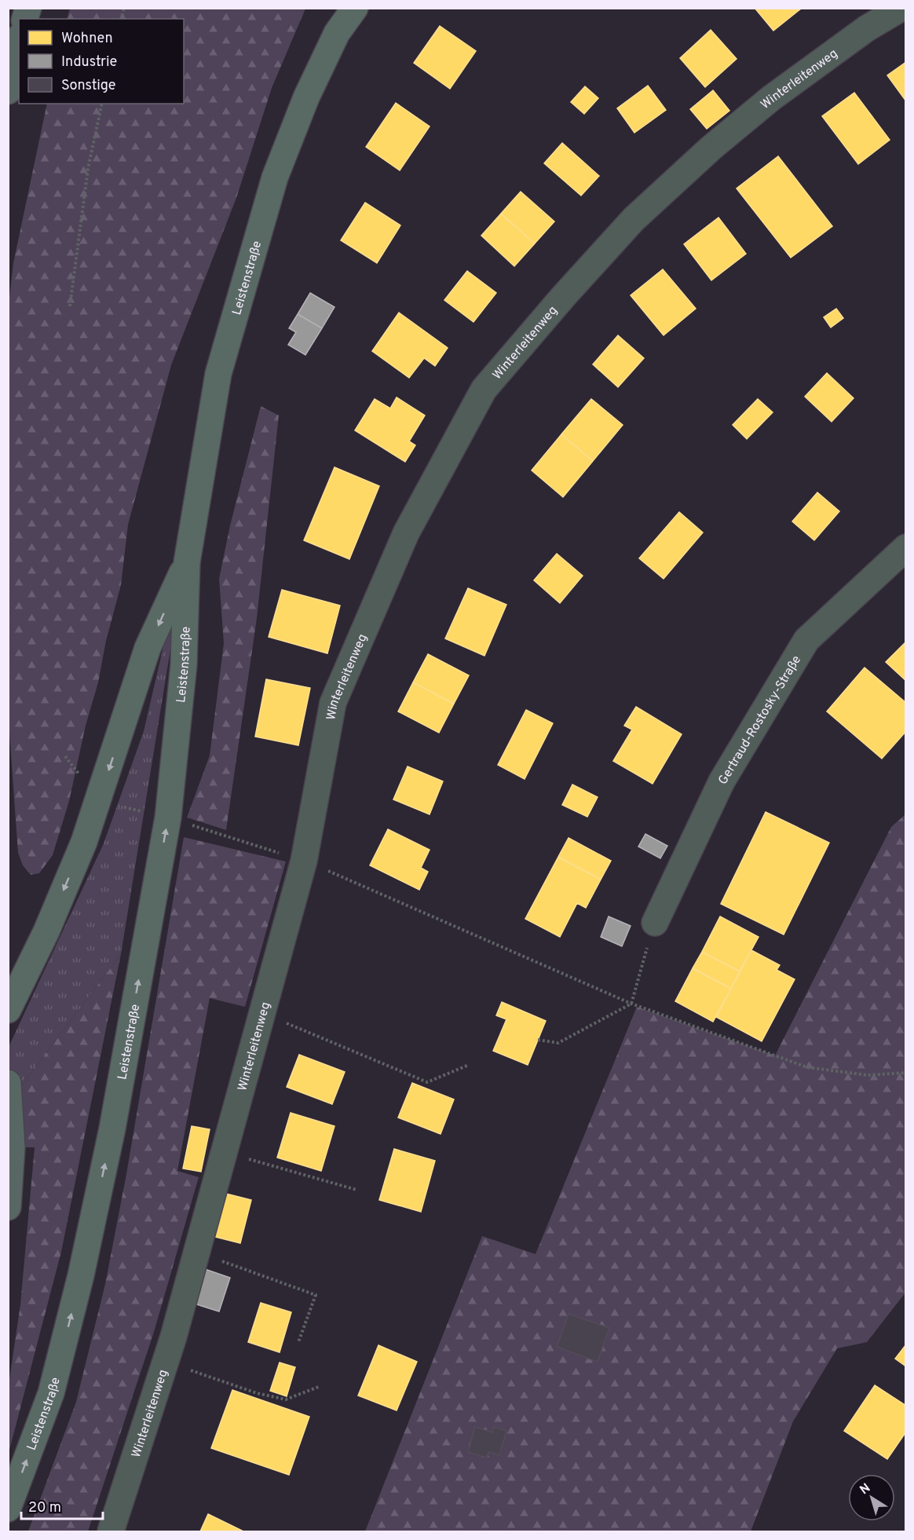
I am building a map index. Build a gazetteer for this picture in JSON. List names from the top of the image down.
{
  "streets": {
    "main road": ["Leistenstraße"],
    "street": ["Winterleitenweg", "Gertraud-Rostosky-Straße"]
  },
  "legend": ["Wohnen", "Industrie", "Sonstige"],
  "scale_bar": "20 m",
  "north": "top left"
}
